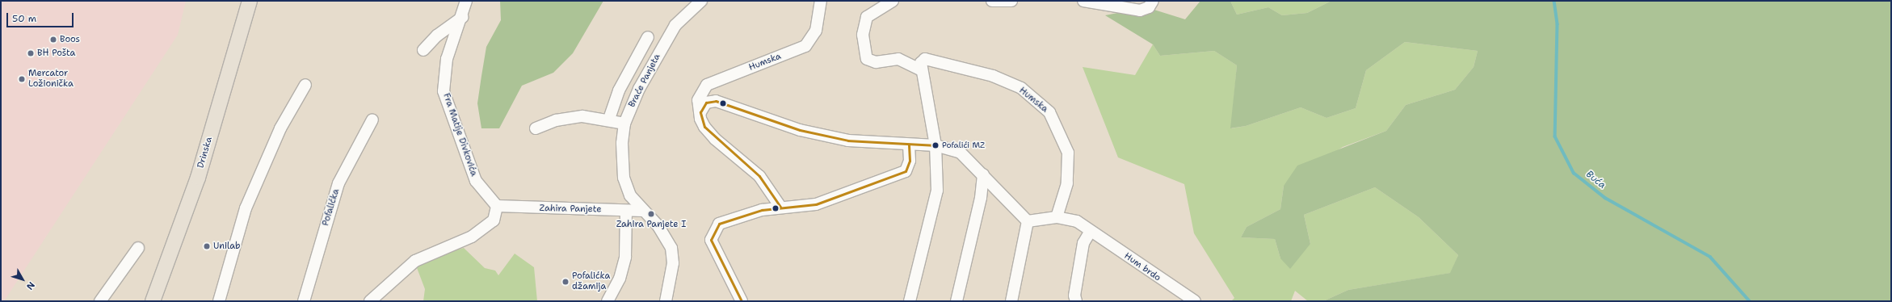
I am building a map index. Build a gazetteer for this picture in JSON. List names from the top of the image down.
{
  "streets": {
    "main road": ["Drinska"],
    "street": [
      "Humska",
      "Braće Panjeta",
      "Fra Matije Divkovića",
      "Pofalićka",
      "Zahira Panjete",
      "Hum brdo"
    ]
  },
  "crossings": [
    ["Humska", "Hum brdo"],
    ["Fra Matije Divkovića", "Zahira Panjete"]
  ],
  "water": ["Buća"],
  "places": [
    "Boos",
    "BH Pošta",
    "Mercator Ložionička",
    "Pofalići MZ",
    "Zahira Panjete I",
    "Unilab",
    "Pofalićka džamija"
  ],
  "scale_bar": "50 m",
  "north": "bottom right"
}
